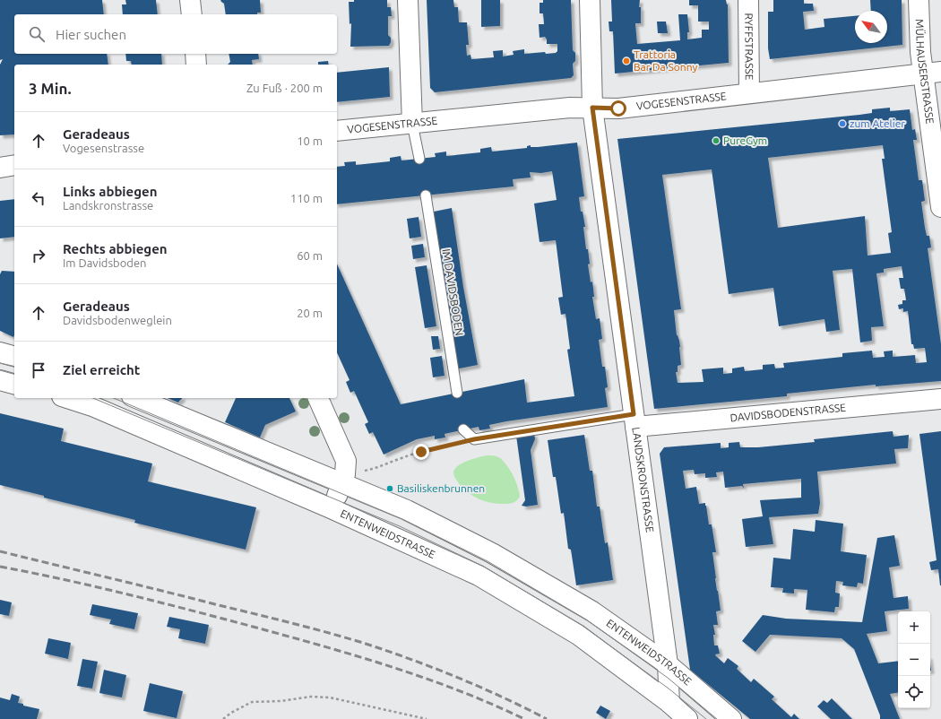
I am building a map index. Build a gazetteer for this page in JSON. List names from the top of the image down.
{
  "streets": {
    "street": [
      "RYFFSTRASSE",
      "MÜLHAUSERSTRASSE",
      "VOGESENSTRASSE",
      "DAVIDSBODENSTRASSE",
      "LANDSKRONSTRASSE",
      "ENTENWEIDSTRASSE"
    ],
    "lane": ["IM DAVIDSBODEN"]
  },
  "crossings": [
    ["RYFFSTRASSE", "VOGESENSTRASSE"],
    ["MÜLHAUSERSTRASSE", "VOGESENSTRASSE"],
    ["VOGESENSTRASSE", "LANDSKRONSTRASSE"],
    ["DAVIDSBODENSTRASSE", "LANDSKRONSTRASSE"],
    ["LANDSKRONSTRASSE", "ENTENWEIDSTRASSE"]
  ],
  "places": [
    "Trattoria Bar Da Sonny",
    "zum Atelier",
    "PureGym",
    "Basiliskenbrunnen"
  ],
  "north": "top left",
  "page": {
    "search": "Hier suchen",
    "heading": ["3 Min.", "Zu Fuß · 200 m"],
    "list": [
      ["Geradeaus", "Vogesenstrasse", "10 m"],
      ["Links abbiegen", "Landskronstrasse", "110 m"],
      ["Rechts abbiegen", "Im Davidsboden", "60 m"],
      ["Geradeaus", "Davidsbodenweglein", "20 m"],
      "Ziel erreicht"
    ],
    "map_buttons": ["+", "−"]
  }
}
